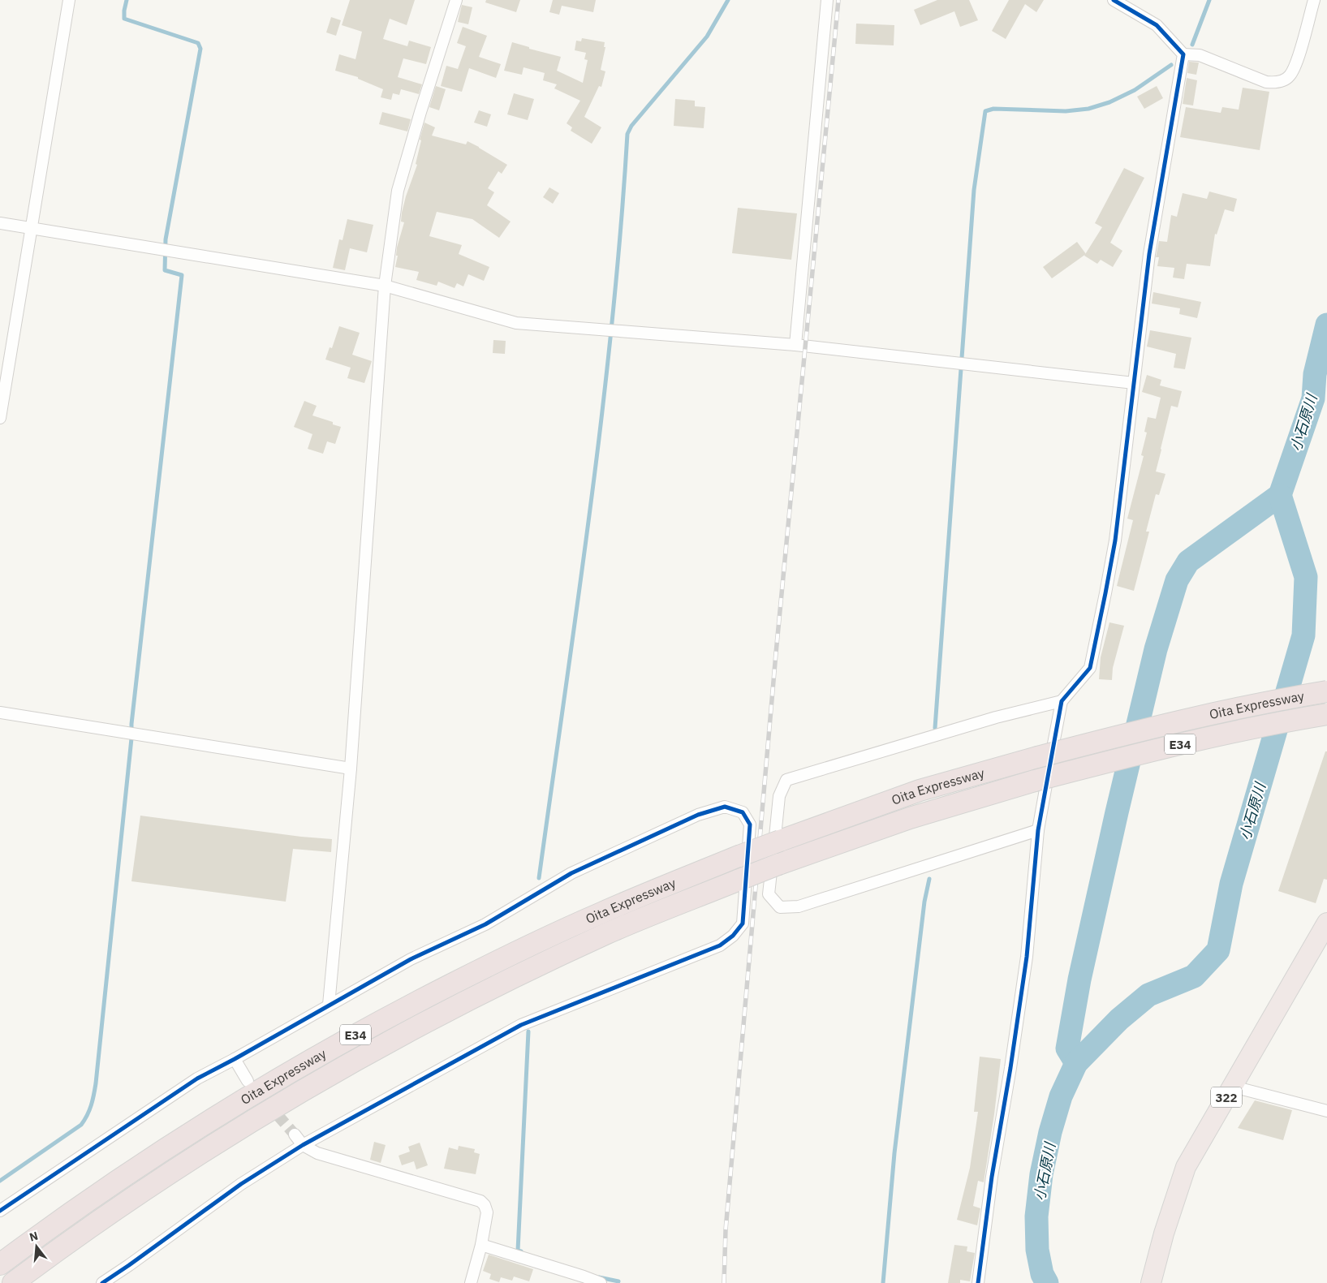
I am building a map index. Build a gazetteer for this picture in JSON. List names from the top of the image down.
{
  "streets": {
    "highway": ["Oita Expressway", "E34", "322"]
  },
  "water": ["小石原川"],
  "north": "top"
}
